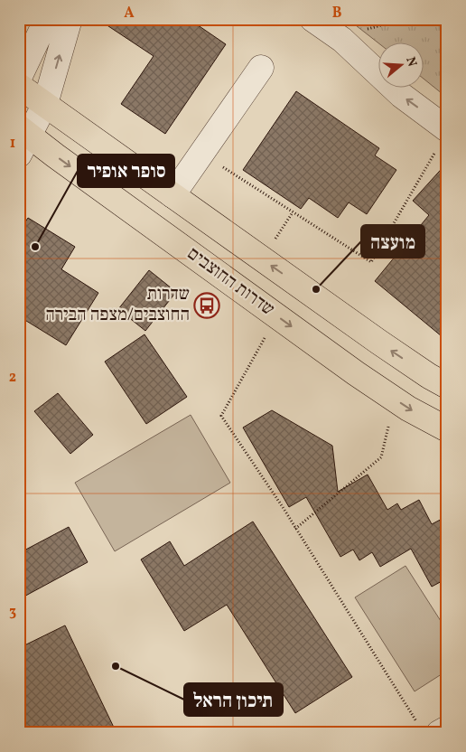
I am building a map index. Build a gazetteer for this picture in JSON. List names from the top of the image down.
{
  "streets": {
    "main road": ["שדרות החוצבים"]
  },
  "places": {
    "other": ["סופר אופיר", "מועצה", "תיכון הראל"],
    "bus stop": ["שדרות החוצבים/מצפה הבירה"]
  },
  "north": "right",
  "grid": {
    "columns": ["A", "B"],
    "rows": ["1", "2", "3"]
  }
}
